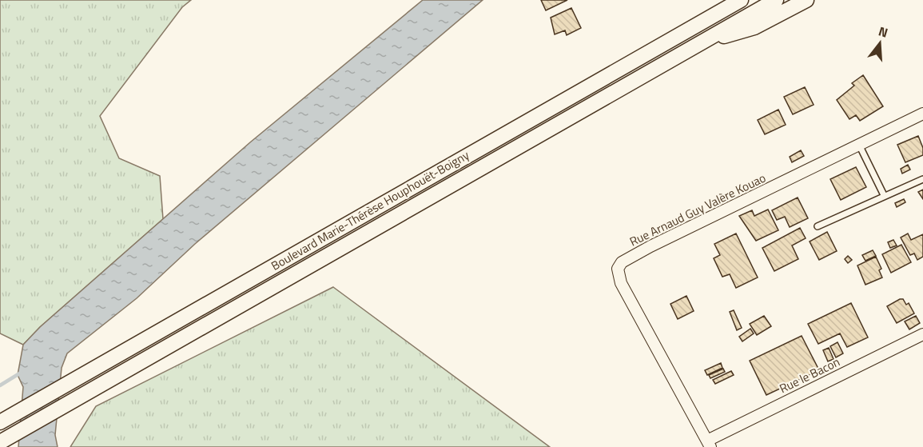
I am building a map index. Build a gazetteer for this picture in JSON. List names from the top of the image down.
{
  "streets": {
    "main road": ["Boulevard Marie-Thérèse Houphouët-Boigny"],
    "street": ["Rue Arnaud Guy Valère Kouao", "Rue le Bacon"]
  },
  "crossings": [
    ["Rue Arnaud Guy Valère Kouao", "Rue le Bacon"]
  ],
  "north": "top"
}
